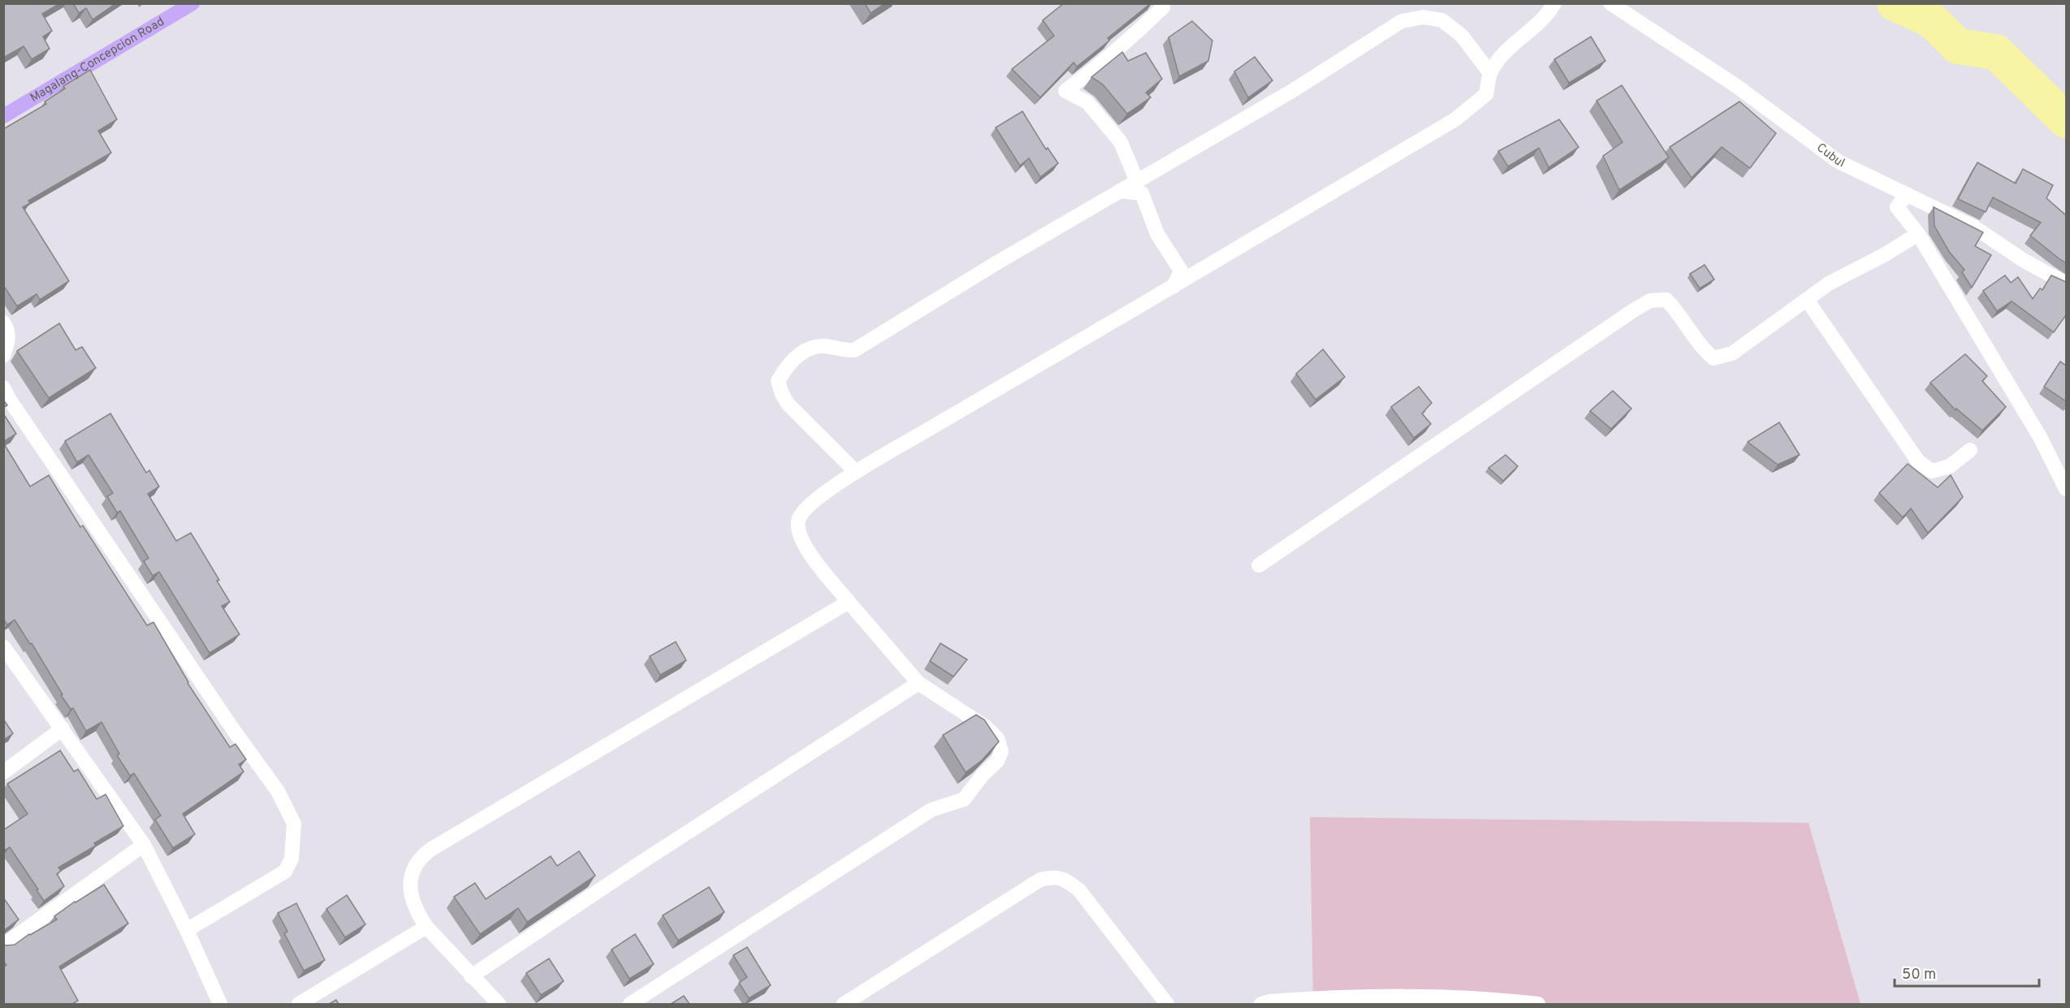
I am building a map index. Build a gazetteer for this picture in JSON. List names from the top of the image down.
{
  "streets": {
    "main road": ["Magalang-Concepcion Road"],
    "street": ["Cubul"]
  },
  "scale_bar": "50 m"
}
